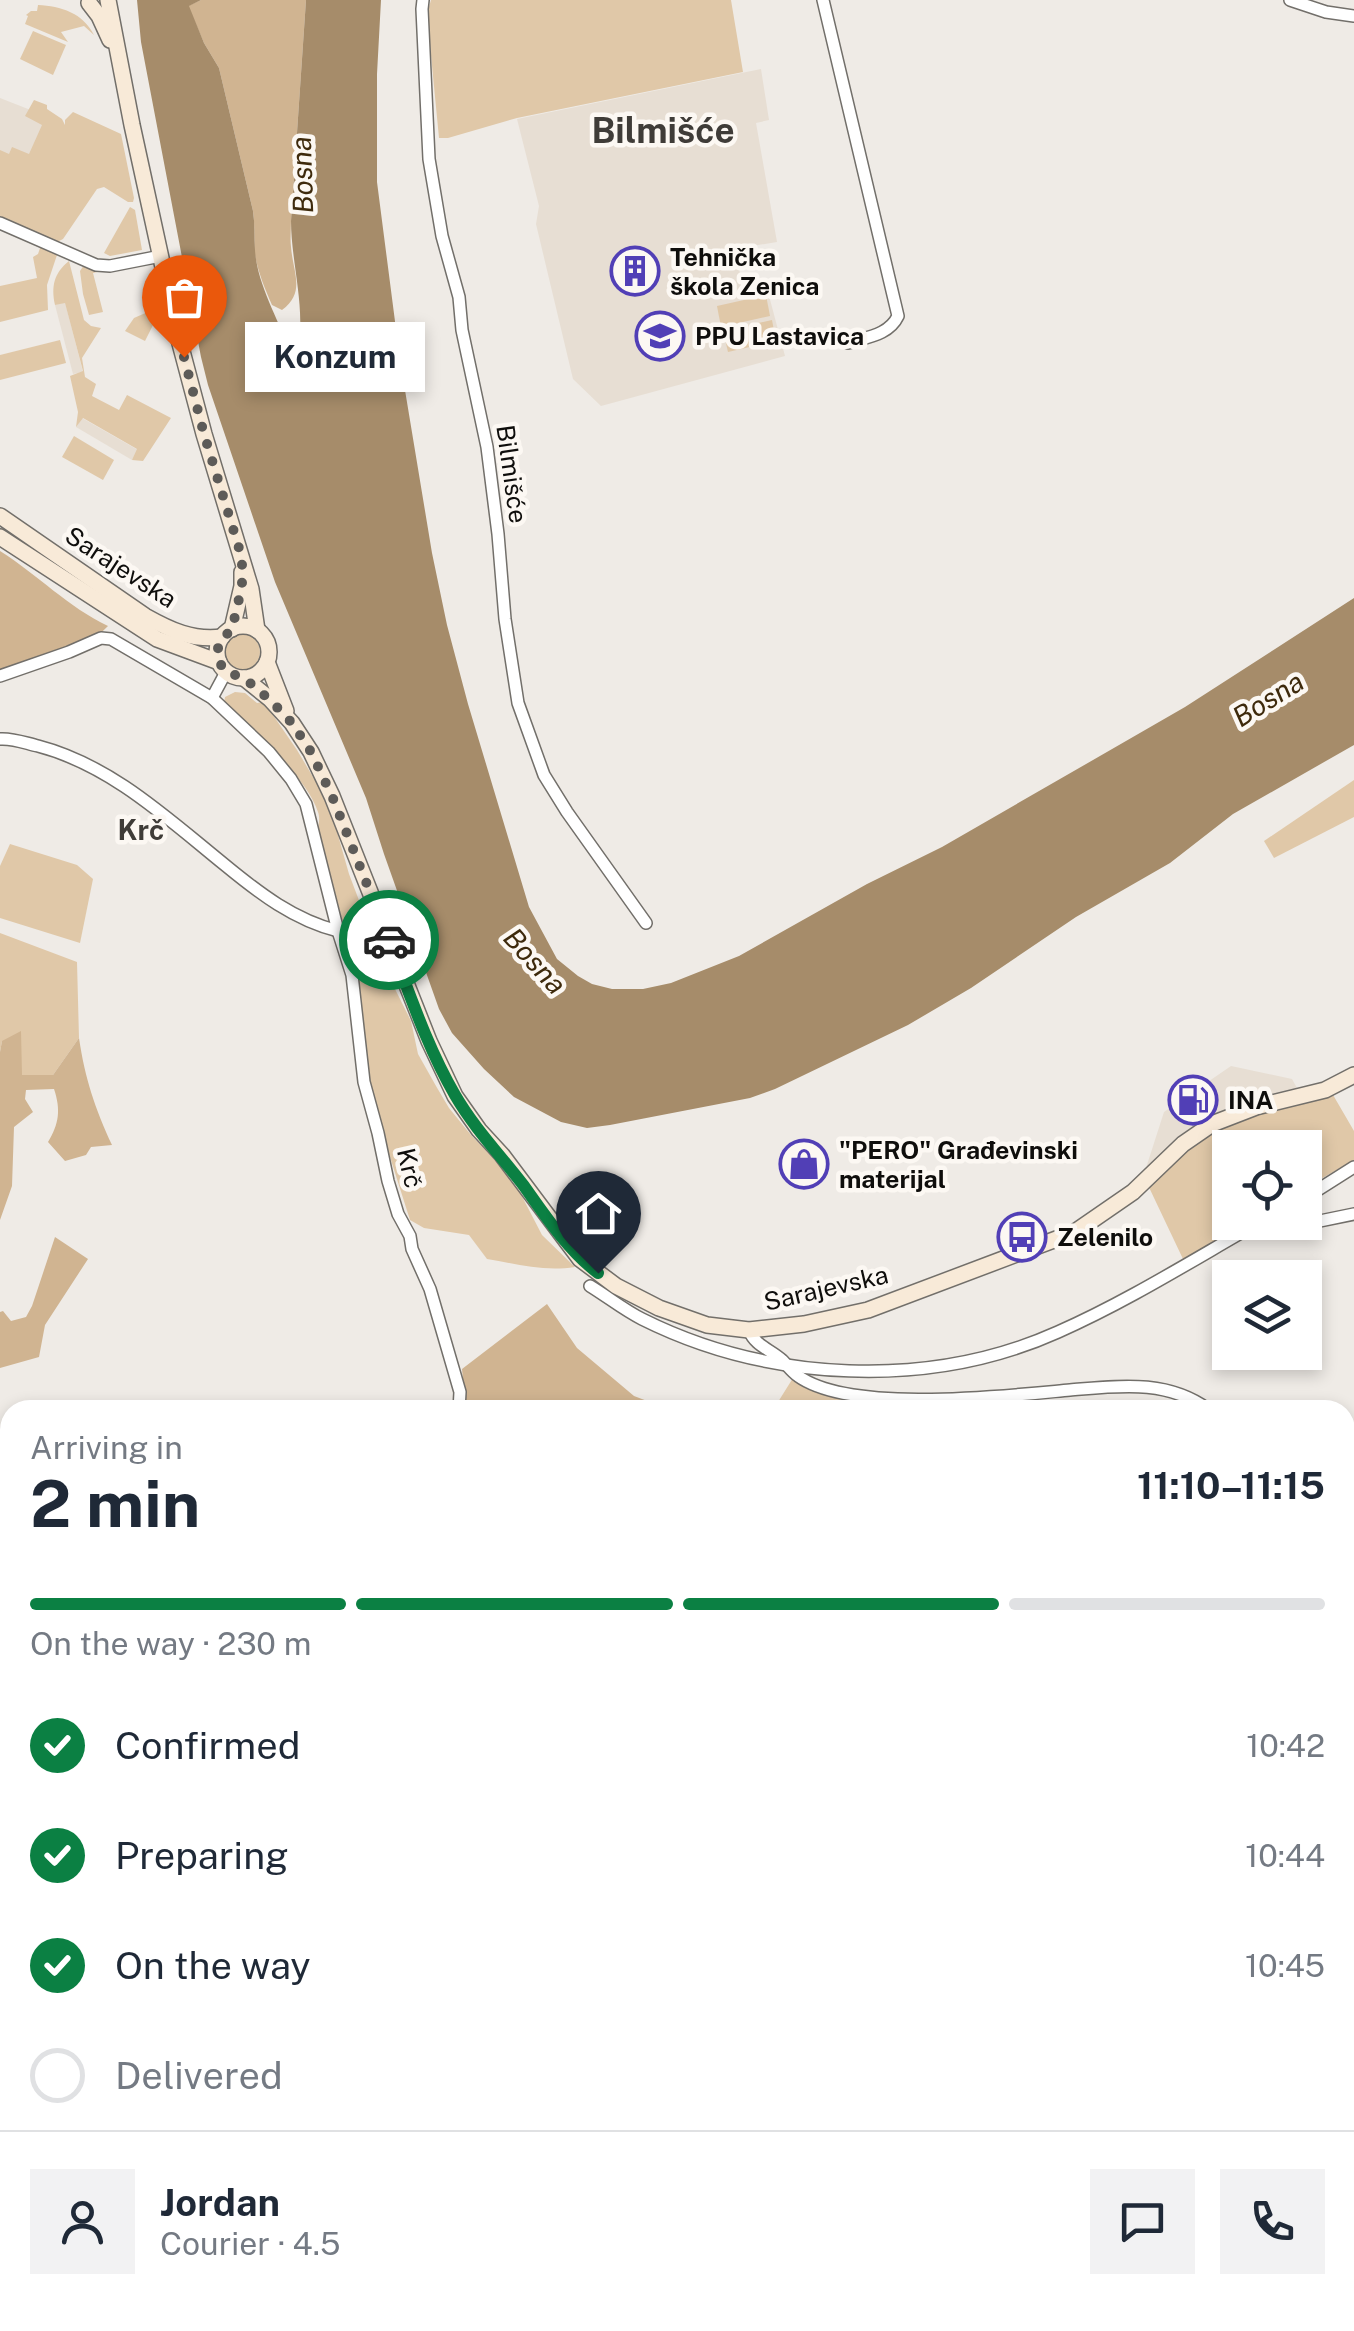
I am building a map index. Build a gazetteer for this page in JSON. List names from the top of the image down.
{
  "streets": {
    "main road": ["Sarajevska"],
    "street": ["Bilmišće", "Krč"]
  },
  "districts": ["Bilmišće", "Krč"],
  "water": ["Bosna"],
  "places": {
    "building": ["Tehnička škola Zenica"],
    "school or university": ["PPU Lastavica"],
    "other": ["Konzum"],
    "fuel station": ["INA"],
    "shop": ["\"PERO\" Građevinski materijal"],
    "bus stop": ["Zelenilo"]
  },
  "page": {
    "bubble": "Konzum",
    "heading": ["2 min", "Arriving in", "11:10–11:15"],
    "panel": ["Jordan", "Courier · 4.5"],
    "bar": "On the way · 230 m",
    "list": [
      ["Confirmed", "10:42"],
      ["Preparing", "10:44"],
      ["On the way", "10:45"],
      "Delivered"
    ]
  }
}
